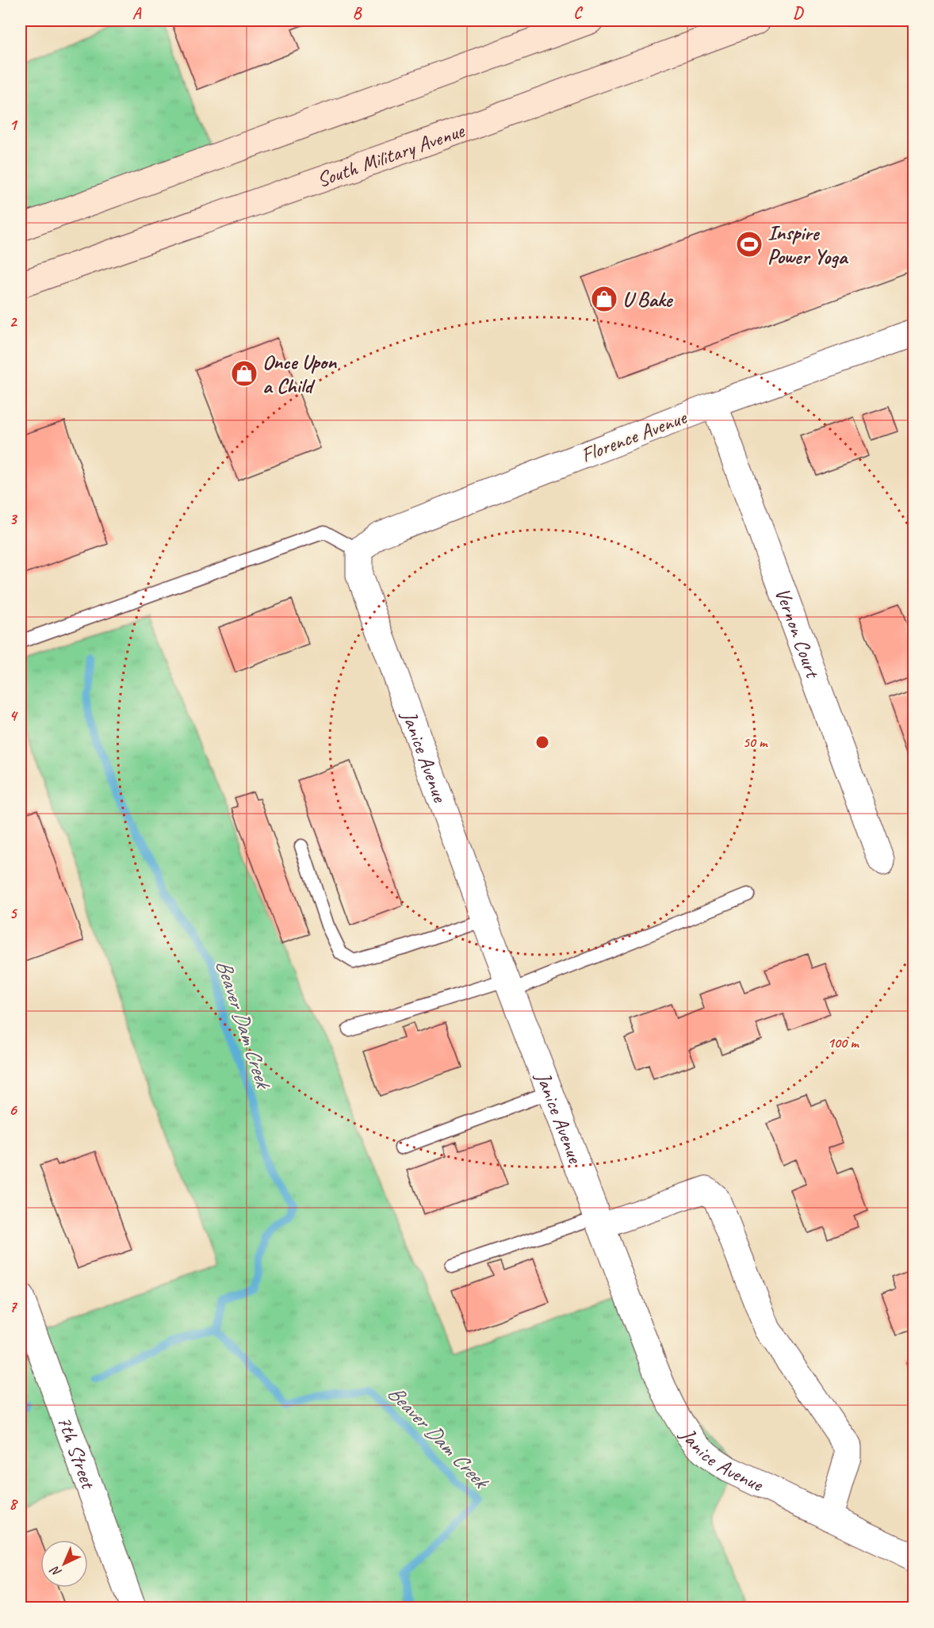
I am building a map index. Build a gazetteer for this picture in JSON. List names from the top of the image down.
{
  "streets": {
    "main road": ["South Military Avenue"],
    "street": [
      "Florence Avenue",
      "Vernon Court",
      "Janice Avenue",
      "7th Street"
    ]
  },
  "crossings": [
    ["Florence Avenue", "Vernon Court"],
    ["Florence Avenue", "Janice Avenue"]
  ],
  "water": ["Beaver Dam Creek"],
  "places": {
    "sports": ["Inspire Power Yoga"],
    "shop": ["U Bake", "Once Upon a Child"]
  },
  "north": "bottom left",
  "grid": {
    "columns": [
      "A",
      "B",
      "C",
      "D"
    ],
    "rows": [
      "1",
      "2",
      "3",
      "4",
      "5",
      "6",
      "7",
      "8"
    ]
  },
  "rings": ["50 m", "100 m"]
}
